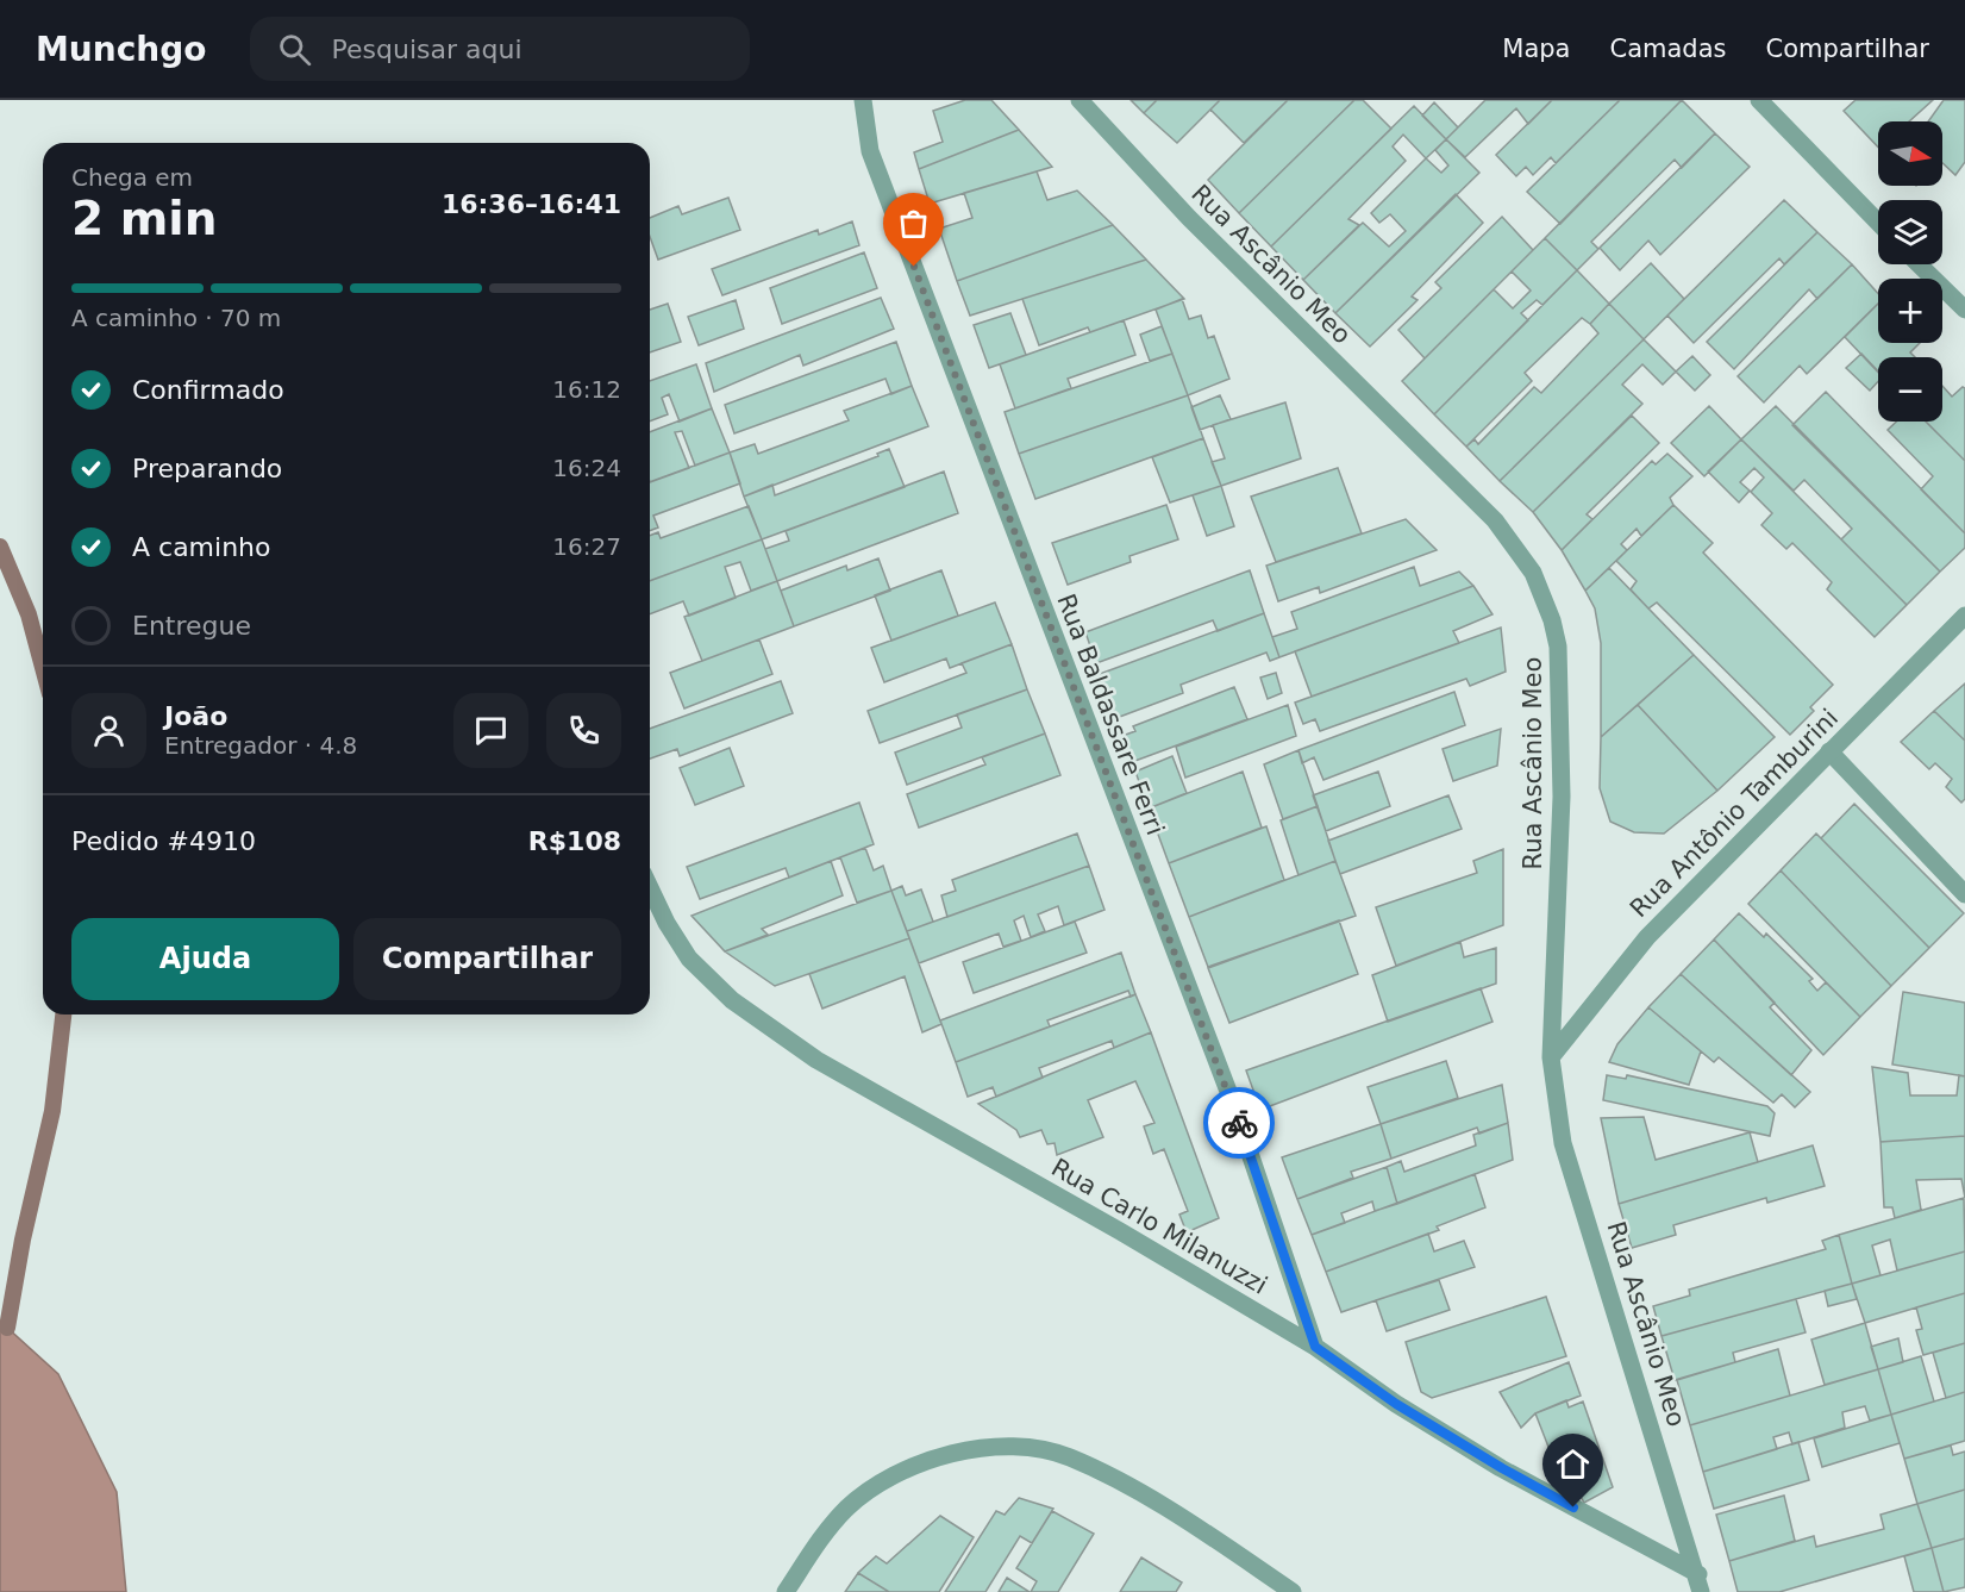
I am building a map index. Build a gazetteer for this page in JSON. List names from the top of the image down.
{
  "streets": {
    "street": [
      "Rua Ascânio Meo",
      "Rua Baldassare Ferri",
      "Rua Antônio Tamburini",
      "Rua Carlo Milanuzzi"
    ]
  },
  "crossings": [
    ["Rua Ascânio Meo", "Rua Antônio Tamburini"],
    ["Rua Ascânio Meo", "Rua Carlo Milanuzzi"],
    ["Rua Baldassare Ferri", "Rua Carlo Milanuzzi"]
  ],
  "north": "right",
  "page": {
    "header": "Munchgo",
    "search": "Pesquisar aqui",
    "nav": ["Mapa", "Camadas", "Compartilhar"],
    "map_buttons": ["+", "−"],
    "heading": ["2 min", "Chega em", "16:36–16:41"],
    "panel": [
      "João",
      "Entregador · 4.8",
      "Pedido #4910",
      "R$108"
    ],
    "bar": "A caminho · 70 m",
    "list": [
      ["Confirmado", "16:12"],
      ["Preparando", "16:24"],
      ["A caminho", "16:27"],
      "Entregue"
    ],
    "buttons": ["Ajuda", "Compartilhar"]
  }
}
